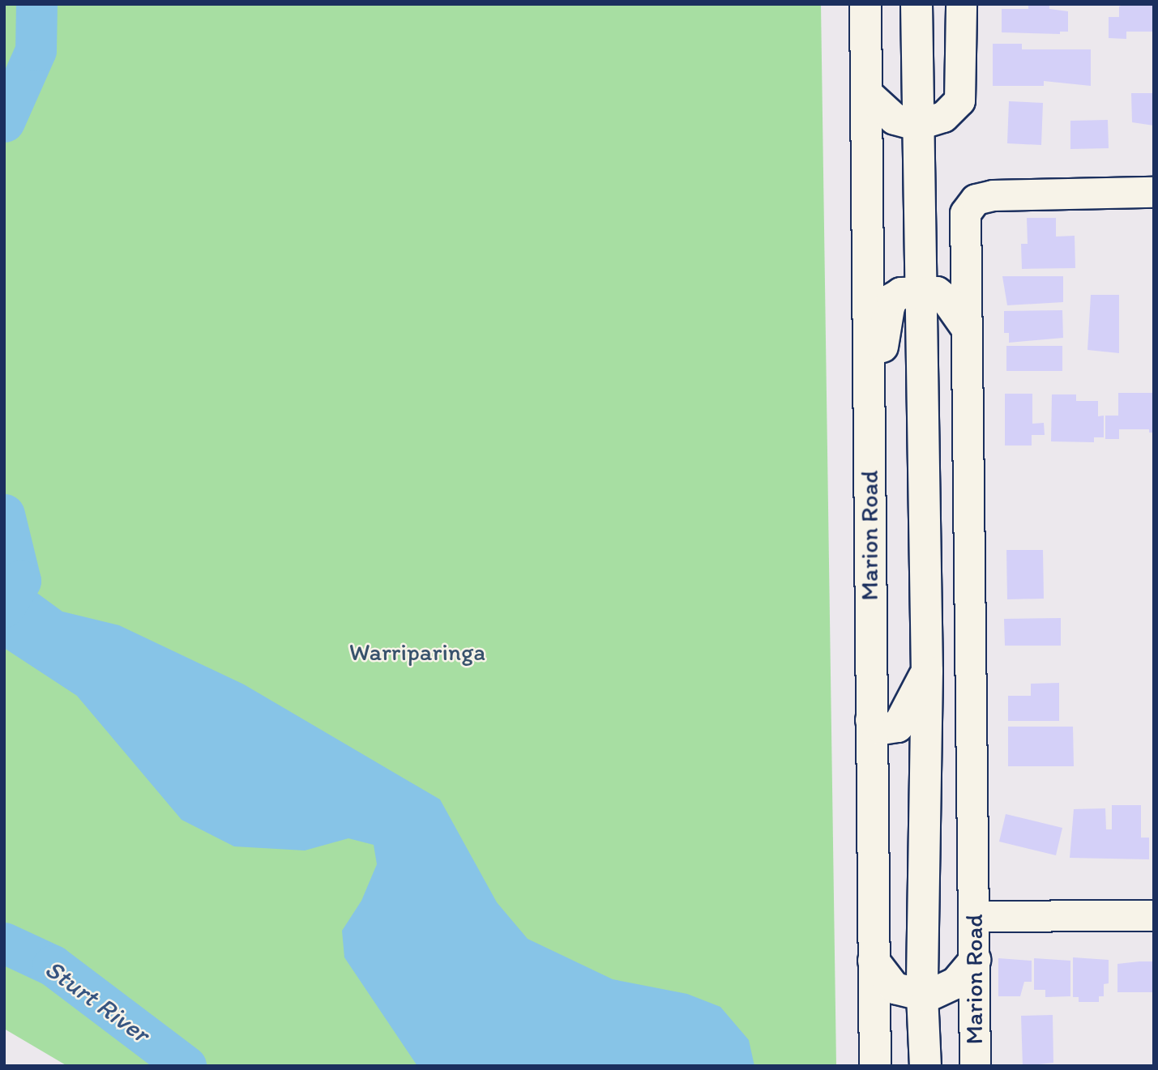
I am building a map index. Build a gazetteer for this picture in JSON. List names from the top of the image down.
{
  "streets": {
    "main road": ["Marion Road"]
  },
  "water": ["Sturt River"],
  "parks": ["Warriparinga"]
}
